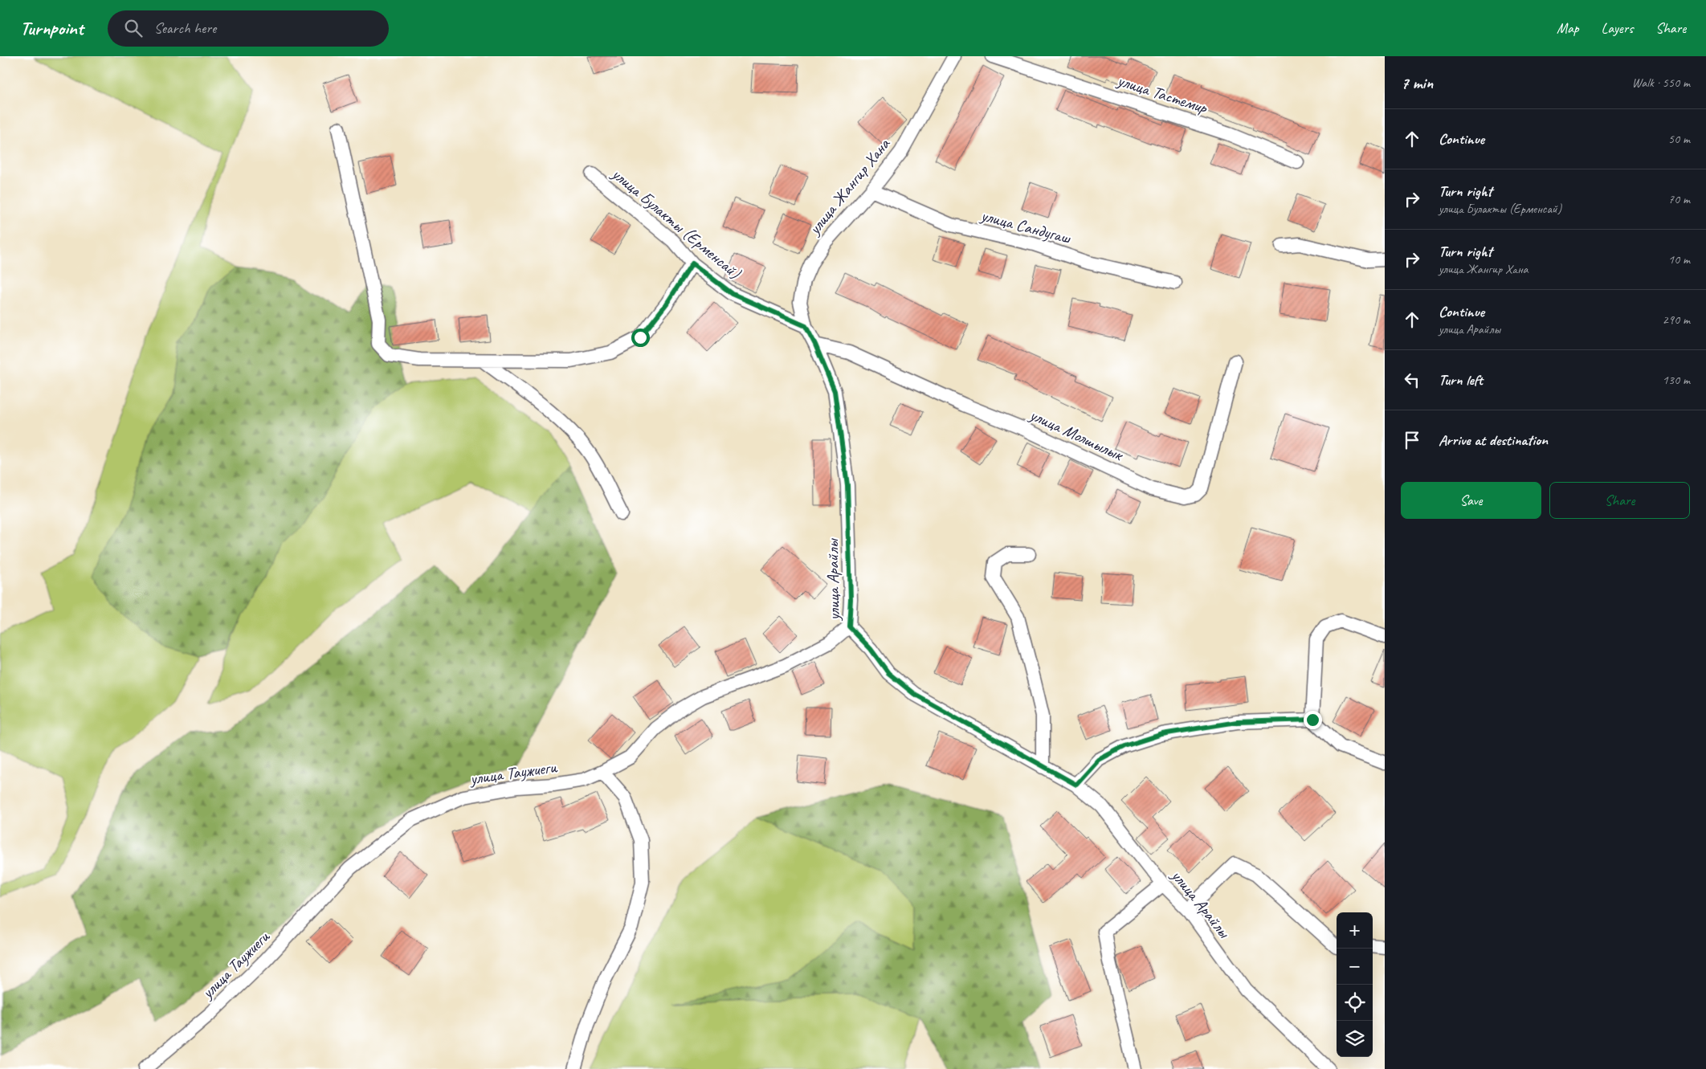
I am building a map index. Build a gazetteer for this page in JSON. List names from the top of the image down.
{
  "streets": {
    "street": [
      "улица Тастемир",
      "улица Жангир Хана",
      "улица Булакты (Ерменсай)",
      "улица Сандугаш",
      "улица Молшылык",
      "улица Арайлы",
      "улица Таужиеги"
    ]
  },
  "crossings": [
    ["улица Жангир Хана", "улица Булакты (Ерменсай)"],
    ["улица Жангир Хана", "улица Сандугаш"],
    ["улица Жангир Хана", "улица Молшылык"],
    ["улица Жангир Хана", "улица Арайлы"],
    ["улица Молшылык", "улица Арайлы"],
    ["улица Арайлы", "улица Таужиеги"]
  ],
  "page": {
    "header": "Turnpoint",
    "search": "Search here",
    "nav": ["Map", "Layers", "Share"],
    "heading": ["7 min", "Walk · 550 m"],
    "list": [
      ["Continue", "50 m"],
      ["Turn right", "улица Булакты (Ерменсай)", "70 m"],
      ["Turn right", "улица Жангир Хана", "10 m"],
      ["Continue", "улица Арайлы", "290 m"],
      ["Turn left", "130 m"],
      "Arrive at destination"
    ],
    "buttons": ["Save", "Share"],
    "map_buttons": ["+", "−"]
  }
}
